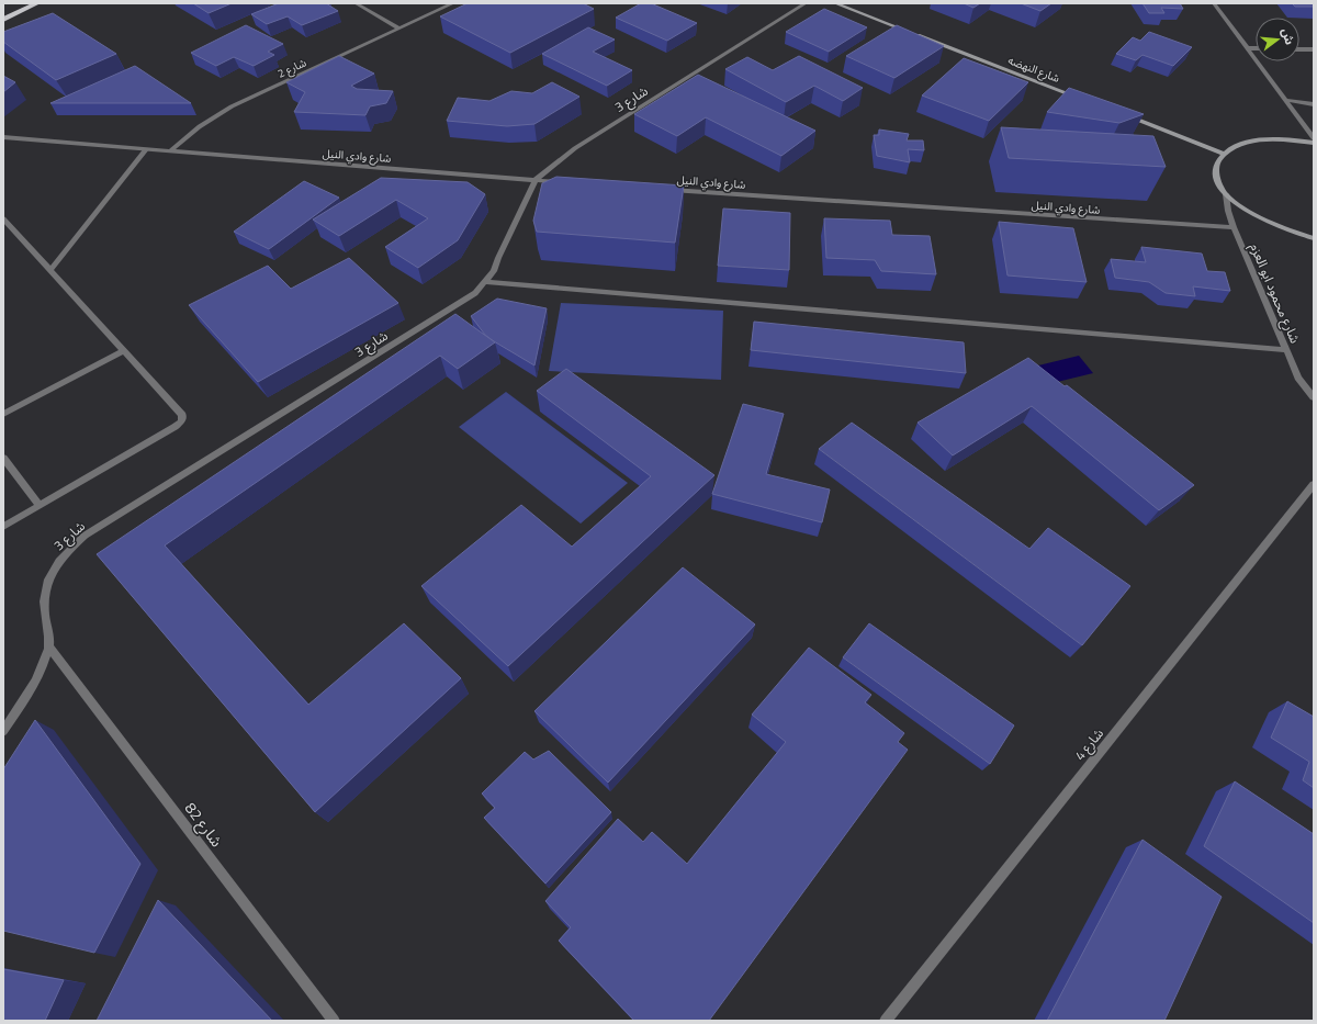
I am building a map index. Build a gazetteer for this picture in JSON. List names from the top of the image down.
{
  "streets": {
    "main road": ["شارع النهضه"],
    "street": [
      "شارع 2",
      "شارع 3",
      "شارع وادي النيل",
      "شارع محمود ابو العزم",
      "شارع 4",
      "شارع 82"
    ]
  },
  "crossings": [
    ["شارع 2", "شارع وادي النيل"],
    ["شارع 3", "شارع وادي النيل"],
    ["شارع 3", "شارع 82"],
    ["شارع وادي النيل", "شارع محمود ابو العزم"]
  ],
  "north": "right"
}
